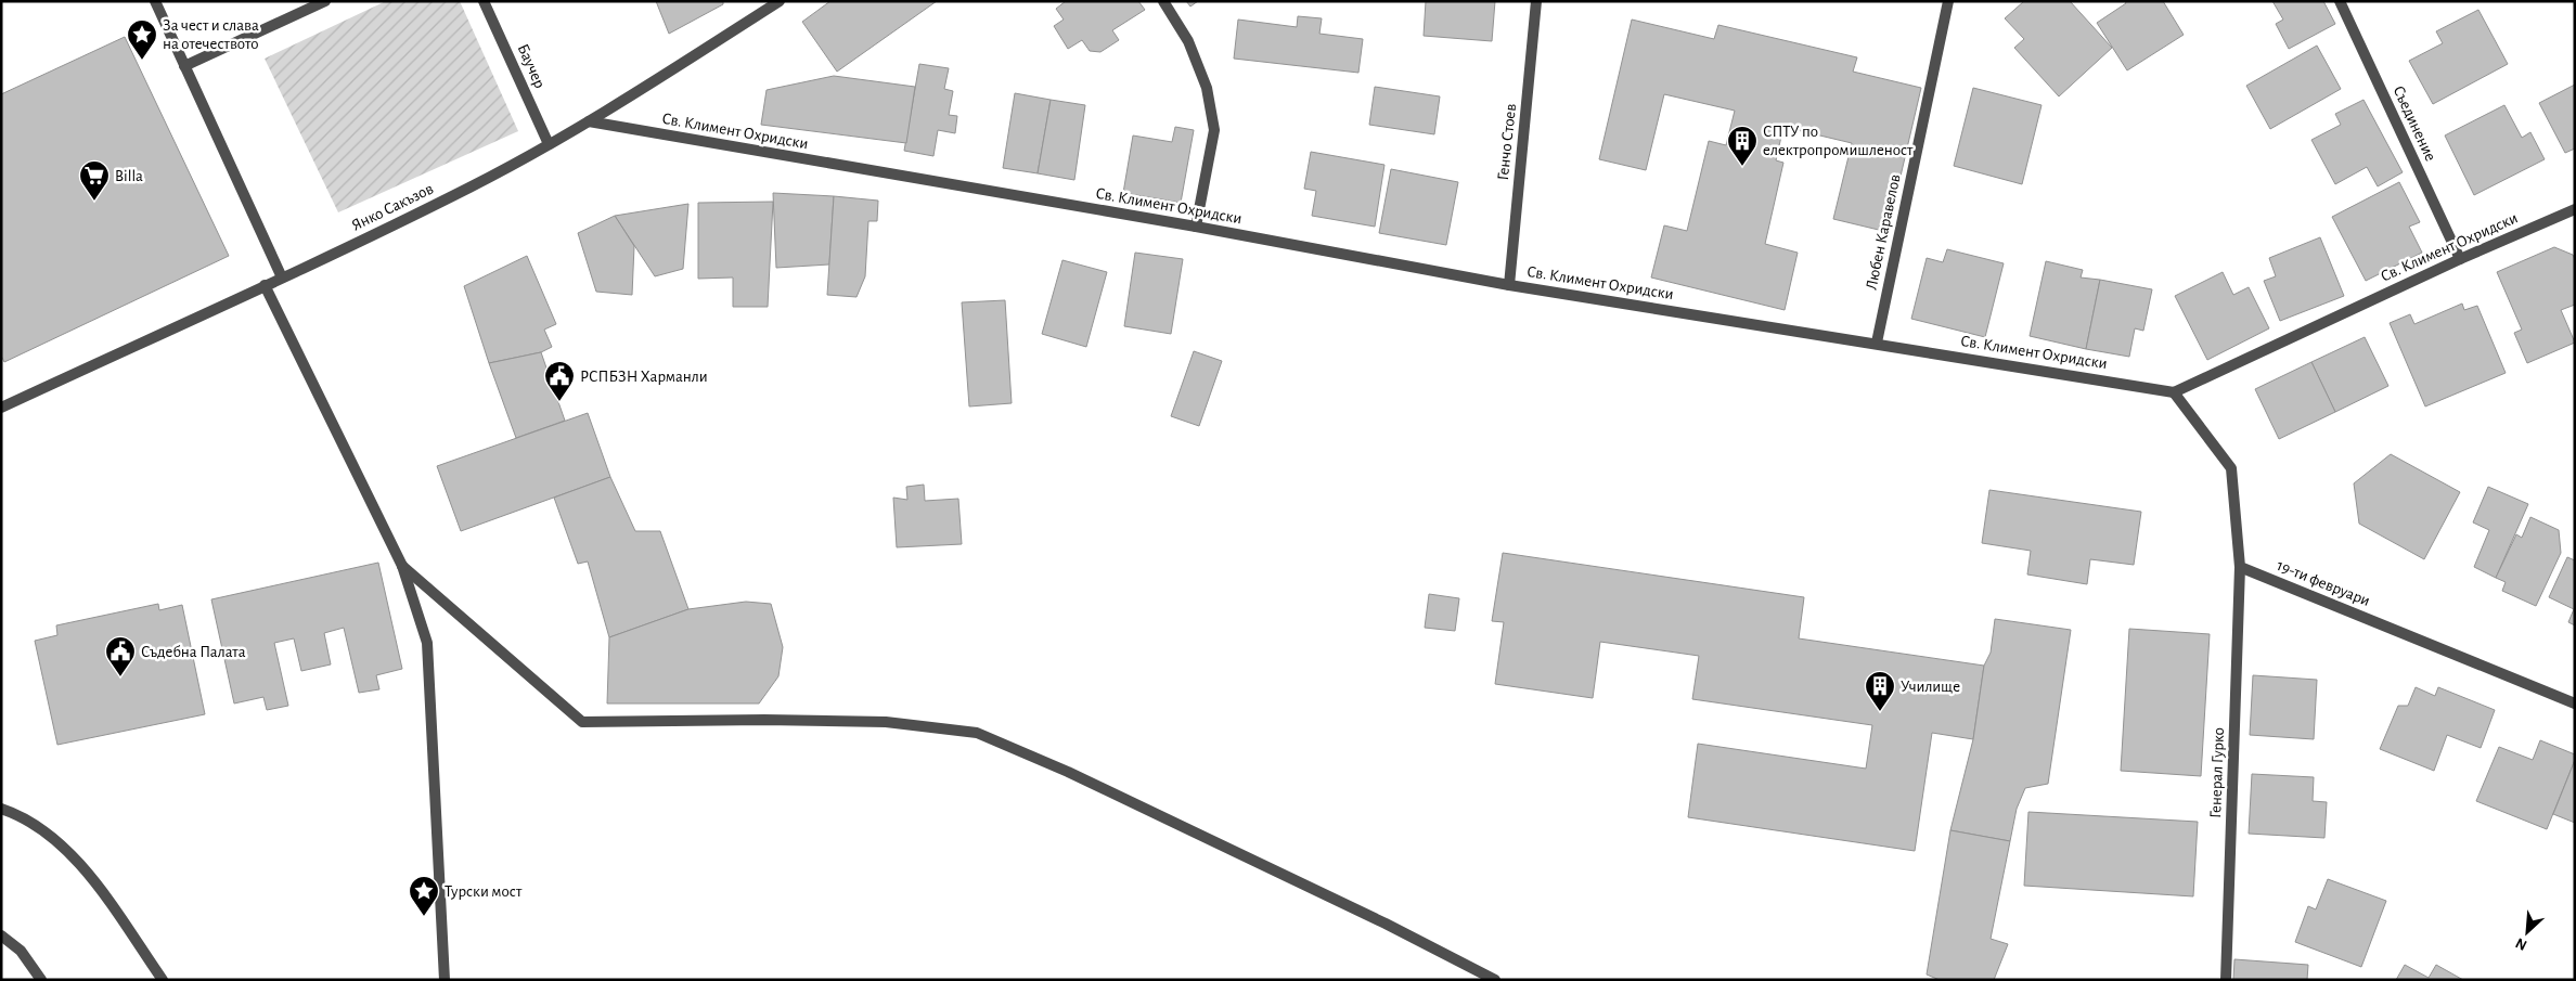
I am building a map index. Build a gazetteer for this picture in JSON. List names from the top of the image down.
{
  "streets": {
    "street": [
      "Баучер",
      "Съединение",
      "Св. Климент Охридски",
      "Генчо Стоев",
      "Янко Сакъзов",
      "Любен Каравелов",
      "19-ти февруари",
      "Генерал Гурко"
    ]
  },
  "crossings": [
    ["Баучер", "Янко Сакъзов"],
    ["Съединение", "Св. Климент Охридски"],
    ["Св. Климент Охридски", "Генчо Стоев"],
    ["Св. Климент Охридски", "Янко Сакъзов"],
    ["Св. Климент Охридски", "Любен Каравелов"],
    ["19-ти февруари", "Генерал Гурко"]
  ],
  "places": {
    "place": ["За чест и слава на отечеството", "Турски мост"],
    "building": ["СПТУ по електропромишленост", "Училище"],
    "supermarket": ["Billa"],
    "public building": ["РСПБЗН Харманли", "Съдебна Палата"]
  },
  "north": "bottom left"
}
